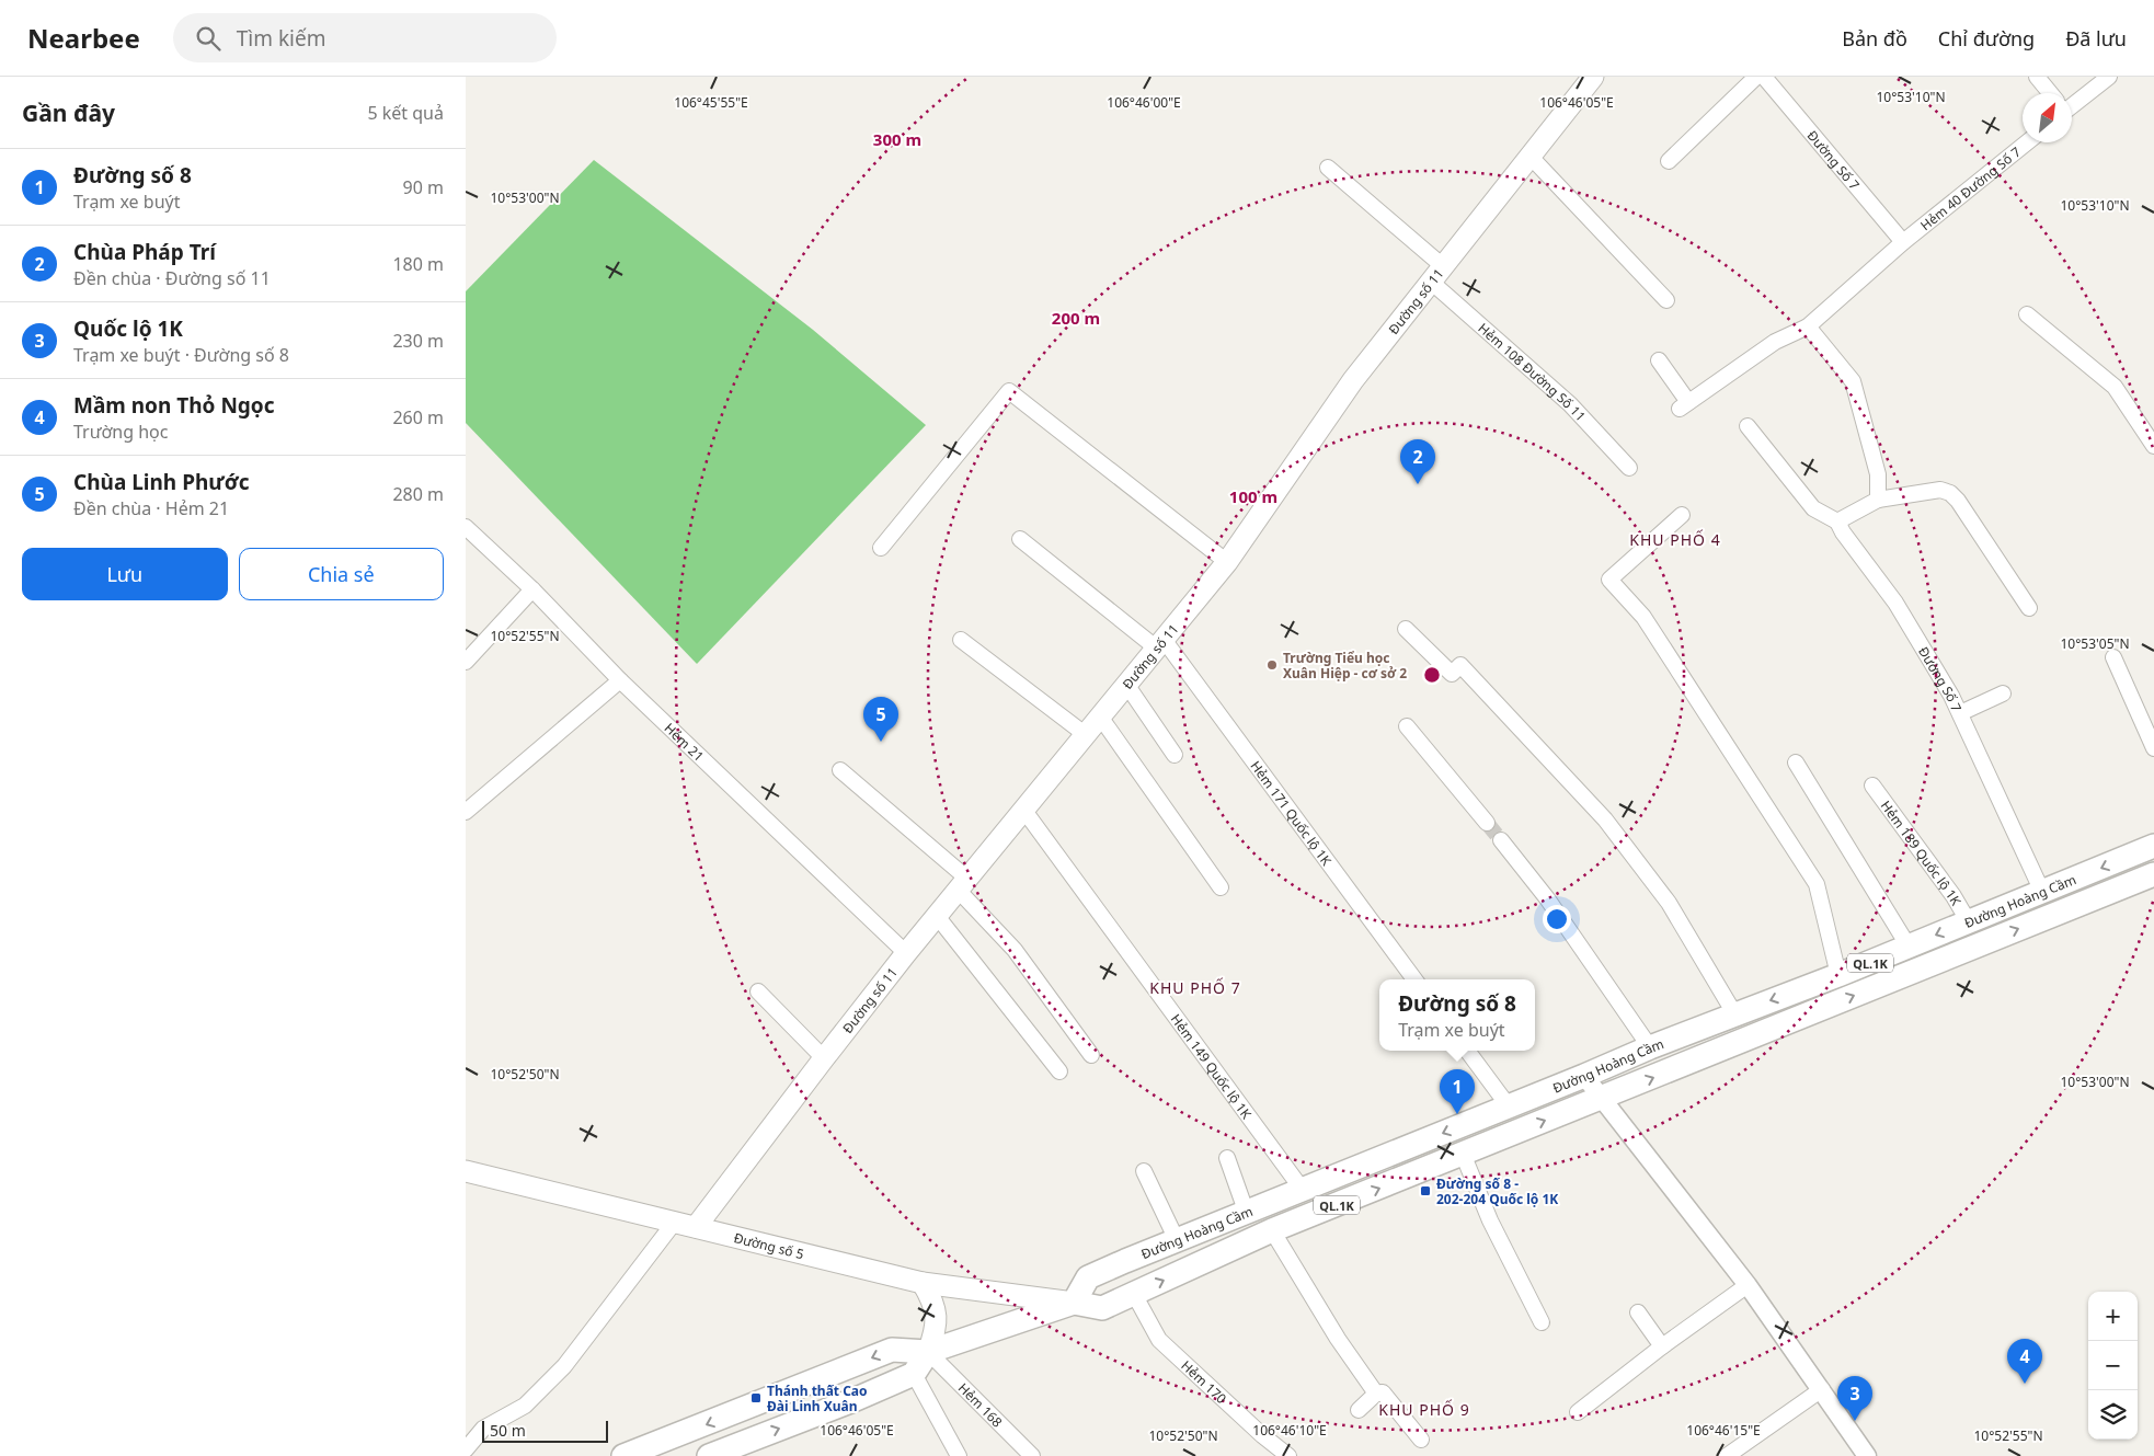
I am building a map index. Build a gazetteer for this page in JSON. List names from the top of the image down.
{
  "streets": {
    "main road": [
      "Đường số 11",
      "Đường Hoàng Cầm",
      "QL.1K",
      "Đường số 5"
    ],
    "street": [
      "Đường Số 7",
      "Hẻm 40 Đường Số 7",
      "Hẻm 108 Đường Số 11",
      "Hẻm 21",
      "Hẻm 171 Quốc lộ 1K",
      "Hẻm 189 Quốc lộ 1K",
      "Hẻm 149 Quốc lộ 1K",
      "Hẻm 170",
      "Hẻm 168"
    ]
  },
  "crossings": [
    ["Đường Số 7", "Hẻm 40 Đường Số 7"],
    ["Đường Số 7", "Đường Hoàng Cầm"],
    ["Đường số 11", "Hẻm 108 Đường Số 11"],
    ["Đường số 11", "Hẻm 21"],
    ["Đường số 11", "Hẻm 171 Quốc lộ 1K"],
    ["Đường số 11", "Hẻm 149 Quốc lộ 1K"],
    ["Đường số 11", "Đường số 5"],
    ["Hẻm 189 Quốc lộ 1K", "Đường Hoàng Cầm"],
    ["Đường Hoàng Cầm", "Hẻm 149 Quốc lộ 1K"],
    ["Đường Hoàng Cầm", "Đường số 5"],
    ["Đường Hoàng Cầm", "Hẻm 170"],
    ["Đường Hoàng Cầm", "Hẻm 168"]
  ],
  "districts": ["KHU PHỐ 4", "KHU PHỐ 7", "KHU PHỐ 9"],
  "places": {
    "other": ["Trường Tiểu học Xuân Hiệp - cơ sở 2"],
    "transit": ["Đường số 8 - 202-204 Quốc lộ 1K", "Thánh thất Cao Đài Linh Xuân"]
  },
  "scale_bar": "50 m",
  "north": "top right",
  "page": {
    "header": "Nearbee",
    "search": "Tìm kiếm",
    "nav": ["Bản đồ", "Chỉ đường", "Đã lưu"],
    "heading": ["Gần đây", "5 kết quả"],
    "list": [
      {
        "mark": "1",
        "name": "Đường số 8",
        "note": "Trạm xe buýt",
        "value": "90 m"
      },
      {
        "mark": "2",
        "name": "Chùa Pháp Trí",
        "note": "Đền chùa · Đường số 11",
        "value": "180 m"
      },
      {
        "mark": "3",
        "name": "Quốc lộ 1K",
        "note": "Trạm xe buýt · Đường số 8",
        "value": "230 m"
      },
      {
        "mark": "4",
        "name": "Mầm non Thỏ Ngọc",
        "note": "Trường học",
        "value": "260 m"
      },
      {
        "mark": "5",
        "name": "Chùa Linh Phước",
        "note": "Đền chùa · Hẻm 21",
        "value": "280 m"
      }
    ],
    "pins": [
      "2",
      "5",
      "1",
      "4",
      "3"
    ],
    "buttons": ["Lưu", "Chia sẻ"],
    "popup": ["Đường số 8", "Trạm xe buýt"],
    "map_buttons": ["+", "−"],
    "scale": "50 m"
  },
  "coordinates": [
    "10°53'10\"N",
    "106°45'55\"E",
    "106°46'00\"E",
    "106°46'05\"E",
    "10°53'00\"N",
    "10°52'55\"N",
    "10°53'05\"N",
    "10°52'50\"N",
    "106°46'10\"E",
    "106°46'15\"E"
  ],
  "rings": ["300 m", "200 m", "100 m"]
}
